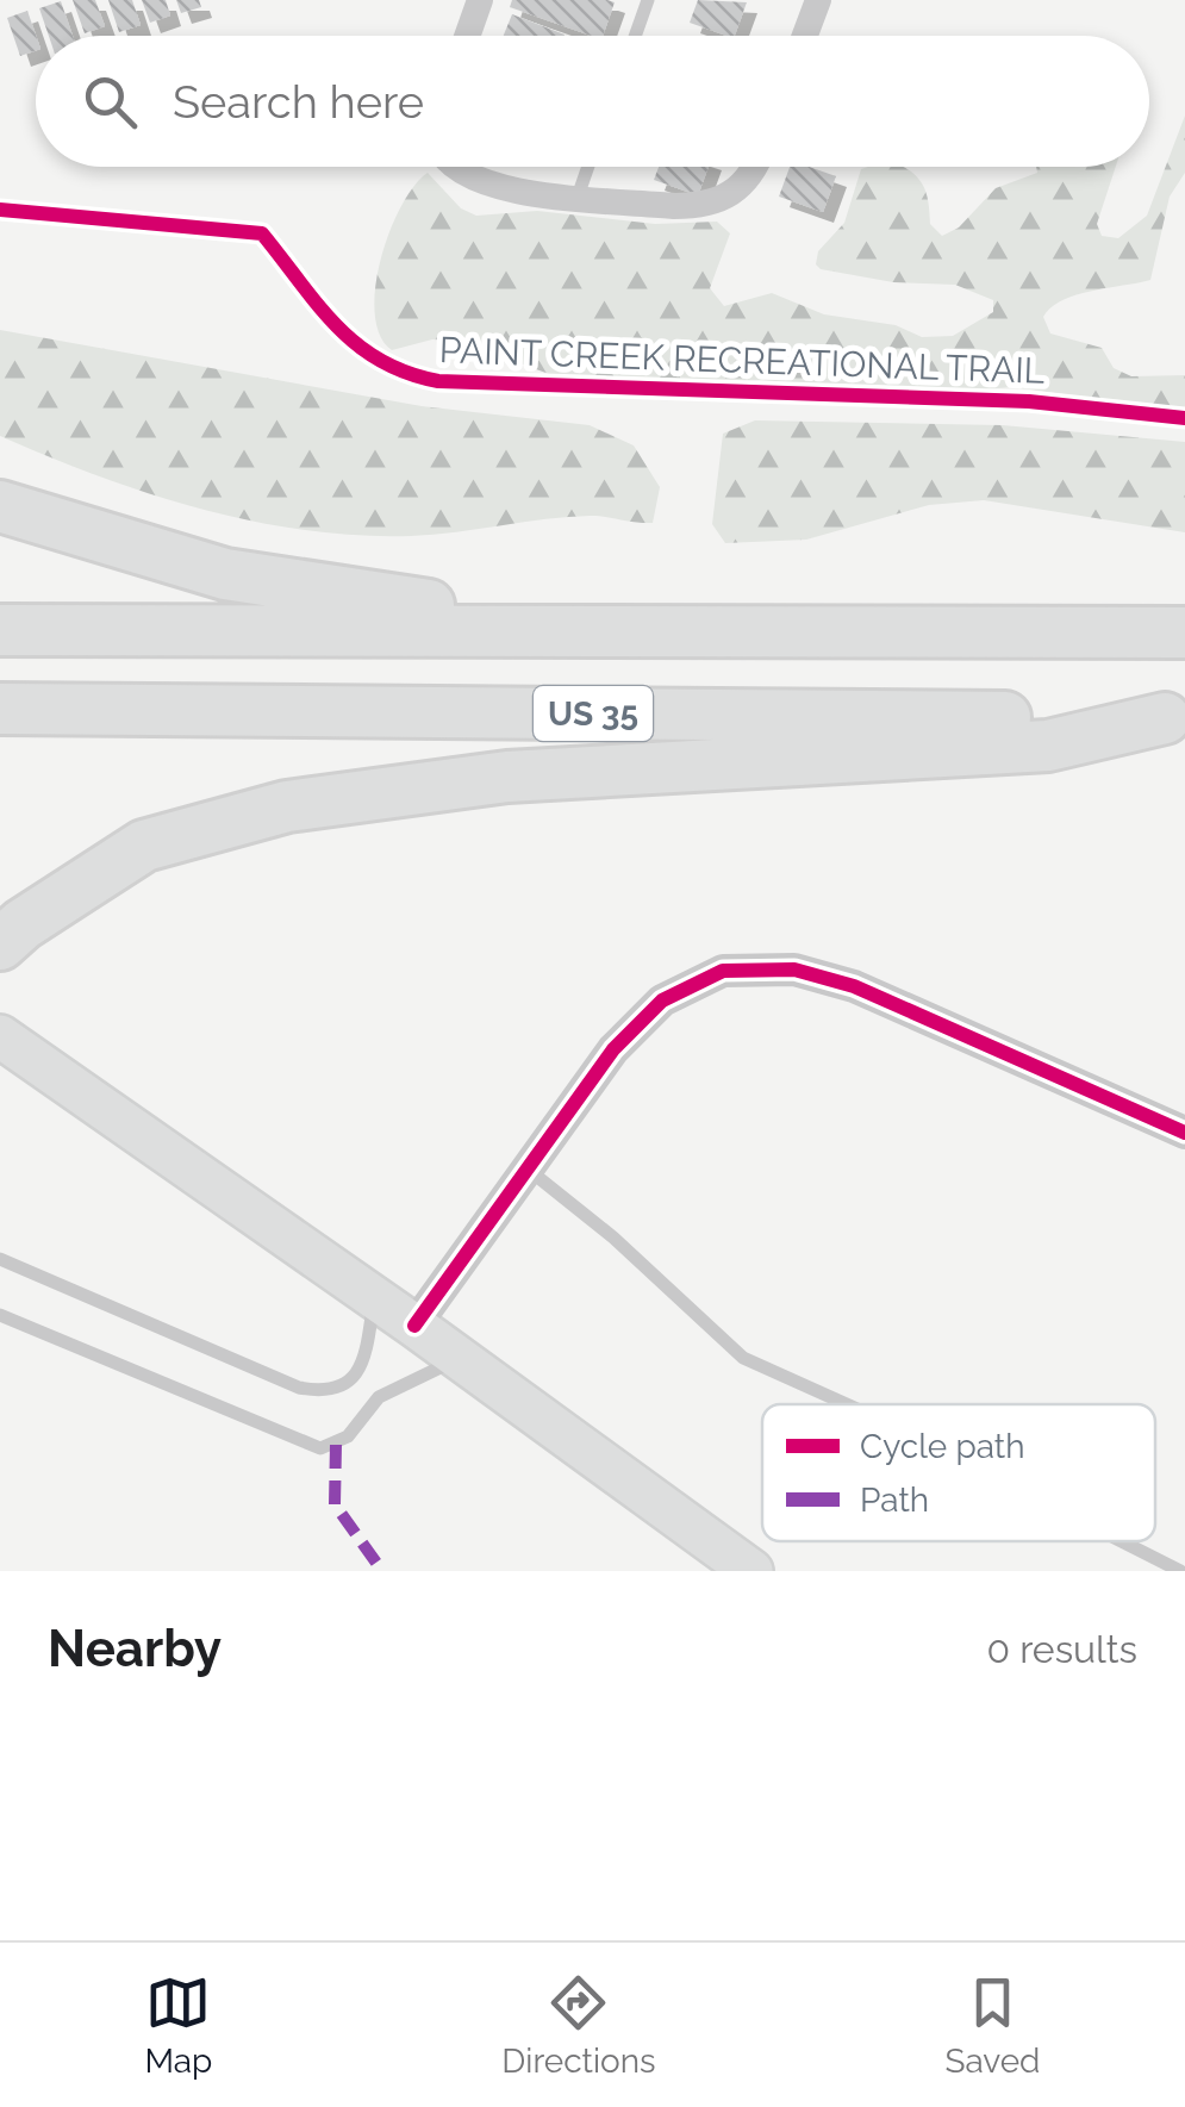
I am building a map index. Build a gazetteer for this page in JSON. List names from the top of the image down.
{
  "streets": {
    "highway": ["US 35"],
    "cycle path": ["PAINT CREEK RECREATIONAL TRAIL"]
  },
  "legend": ["Cycle path", "Path"],
  "page": {
    "search": "Search here",
    "heading": ["Nearby", "0 results"],
    "nav": ["Map", "Directions", "Saved"]
  }
}
